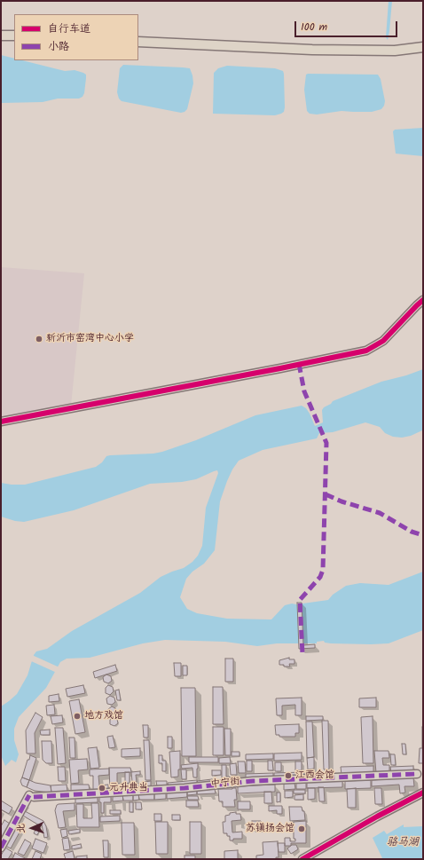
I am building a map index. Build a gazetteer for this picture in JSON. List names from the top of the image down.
{
  "streets": {
    "street": ["中宁街"]
  },
  "water": ["骆马湖"],
  "places": [
    "新沂市窑湾中心小学",
    "地方戏馆",
    "江西会馆",
    "元升典当",
    "苏镇扬会馆"
  ],
  "legend": ["自行车道", "小路"],
  "scale_bar": "100 m",
  "north": "left"
}
